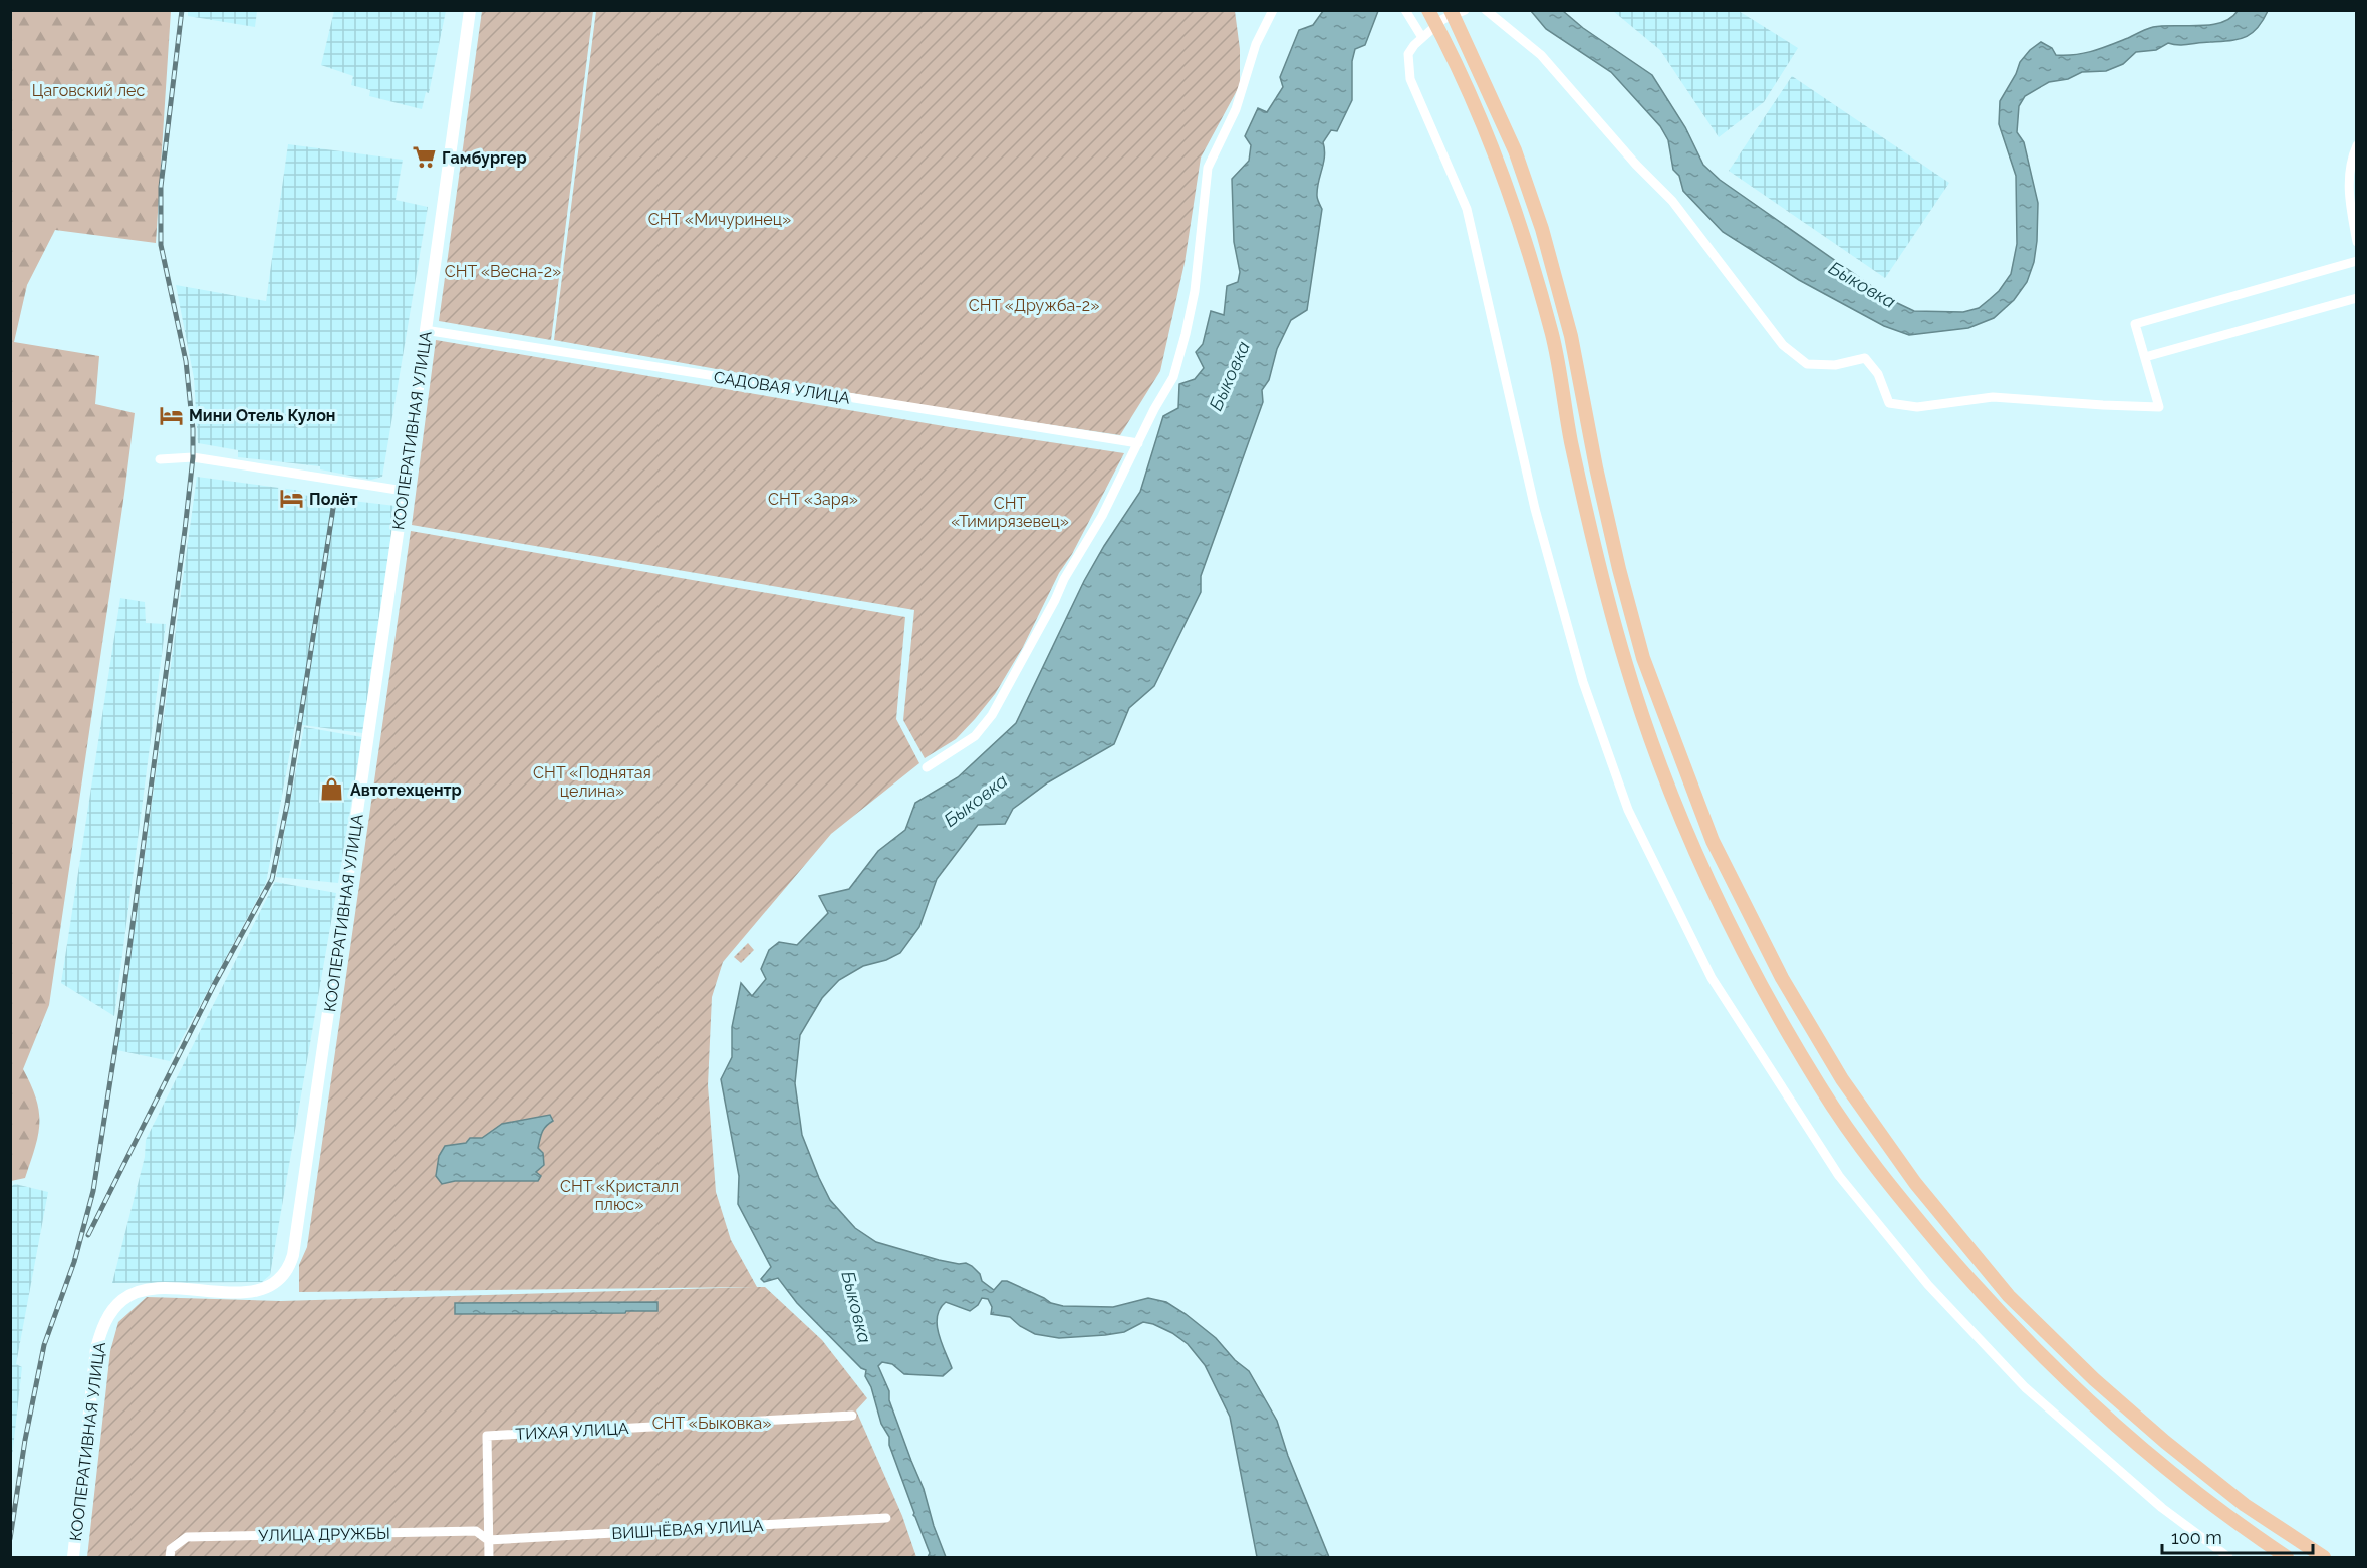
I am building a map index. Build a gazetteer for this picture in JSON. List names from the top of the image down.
{
  "streets": {
    "main road": ["КООПЕРАТИВНАЯ УЛИЦА"],
    "street": [
      "САДОВАЯ УЛИЦА",
      "ТИХАЯ УЛИЦА",
      "ВИШНЁВАЯ УЛИЦА",
      "УЛИЦА ДРУЖБЫ"
    ]
  },
  "crossings": [
    ["САДОВАЯ УЛИЦА", "КООПЕРАТИВНАЯ УЛИЦА"],
    ["ТИХАЯ УЛИЦА", "ВИШНЁВАЯ УЛИЦА"],
    ["ТИХАЯ УЛИЦА", "УЛИЦА ДРУЖБЫ"],
    ["ВИШНЁВАЯ УЛИЦА", "УЛИЦА ДРУЖБЫ"]
  ],
  "water": ["Быковка"],
  "parks": [
    "Цаговский лес",
    "СНТ «Мичуринец»",
    "СНТ «Весна-2»",
    "СНТ «Дружба-2»",
    "СНТ «Заря»",
    "СНТ «Тимирязевец»",
    "СНТ «Поднятая целина»",
    "СНТ «Кристалл плюс»",
    "СНТ «Быковка»"
  ],
  "places": {
    "supermarket": ["Гамбургер"],
    "hotel": ["Мини Отель Кулон", "Полёт"],
    "shop": ["Автотехцентр"]
  },
  "scale_bar": "100 m"
}
